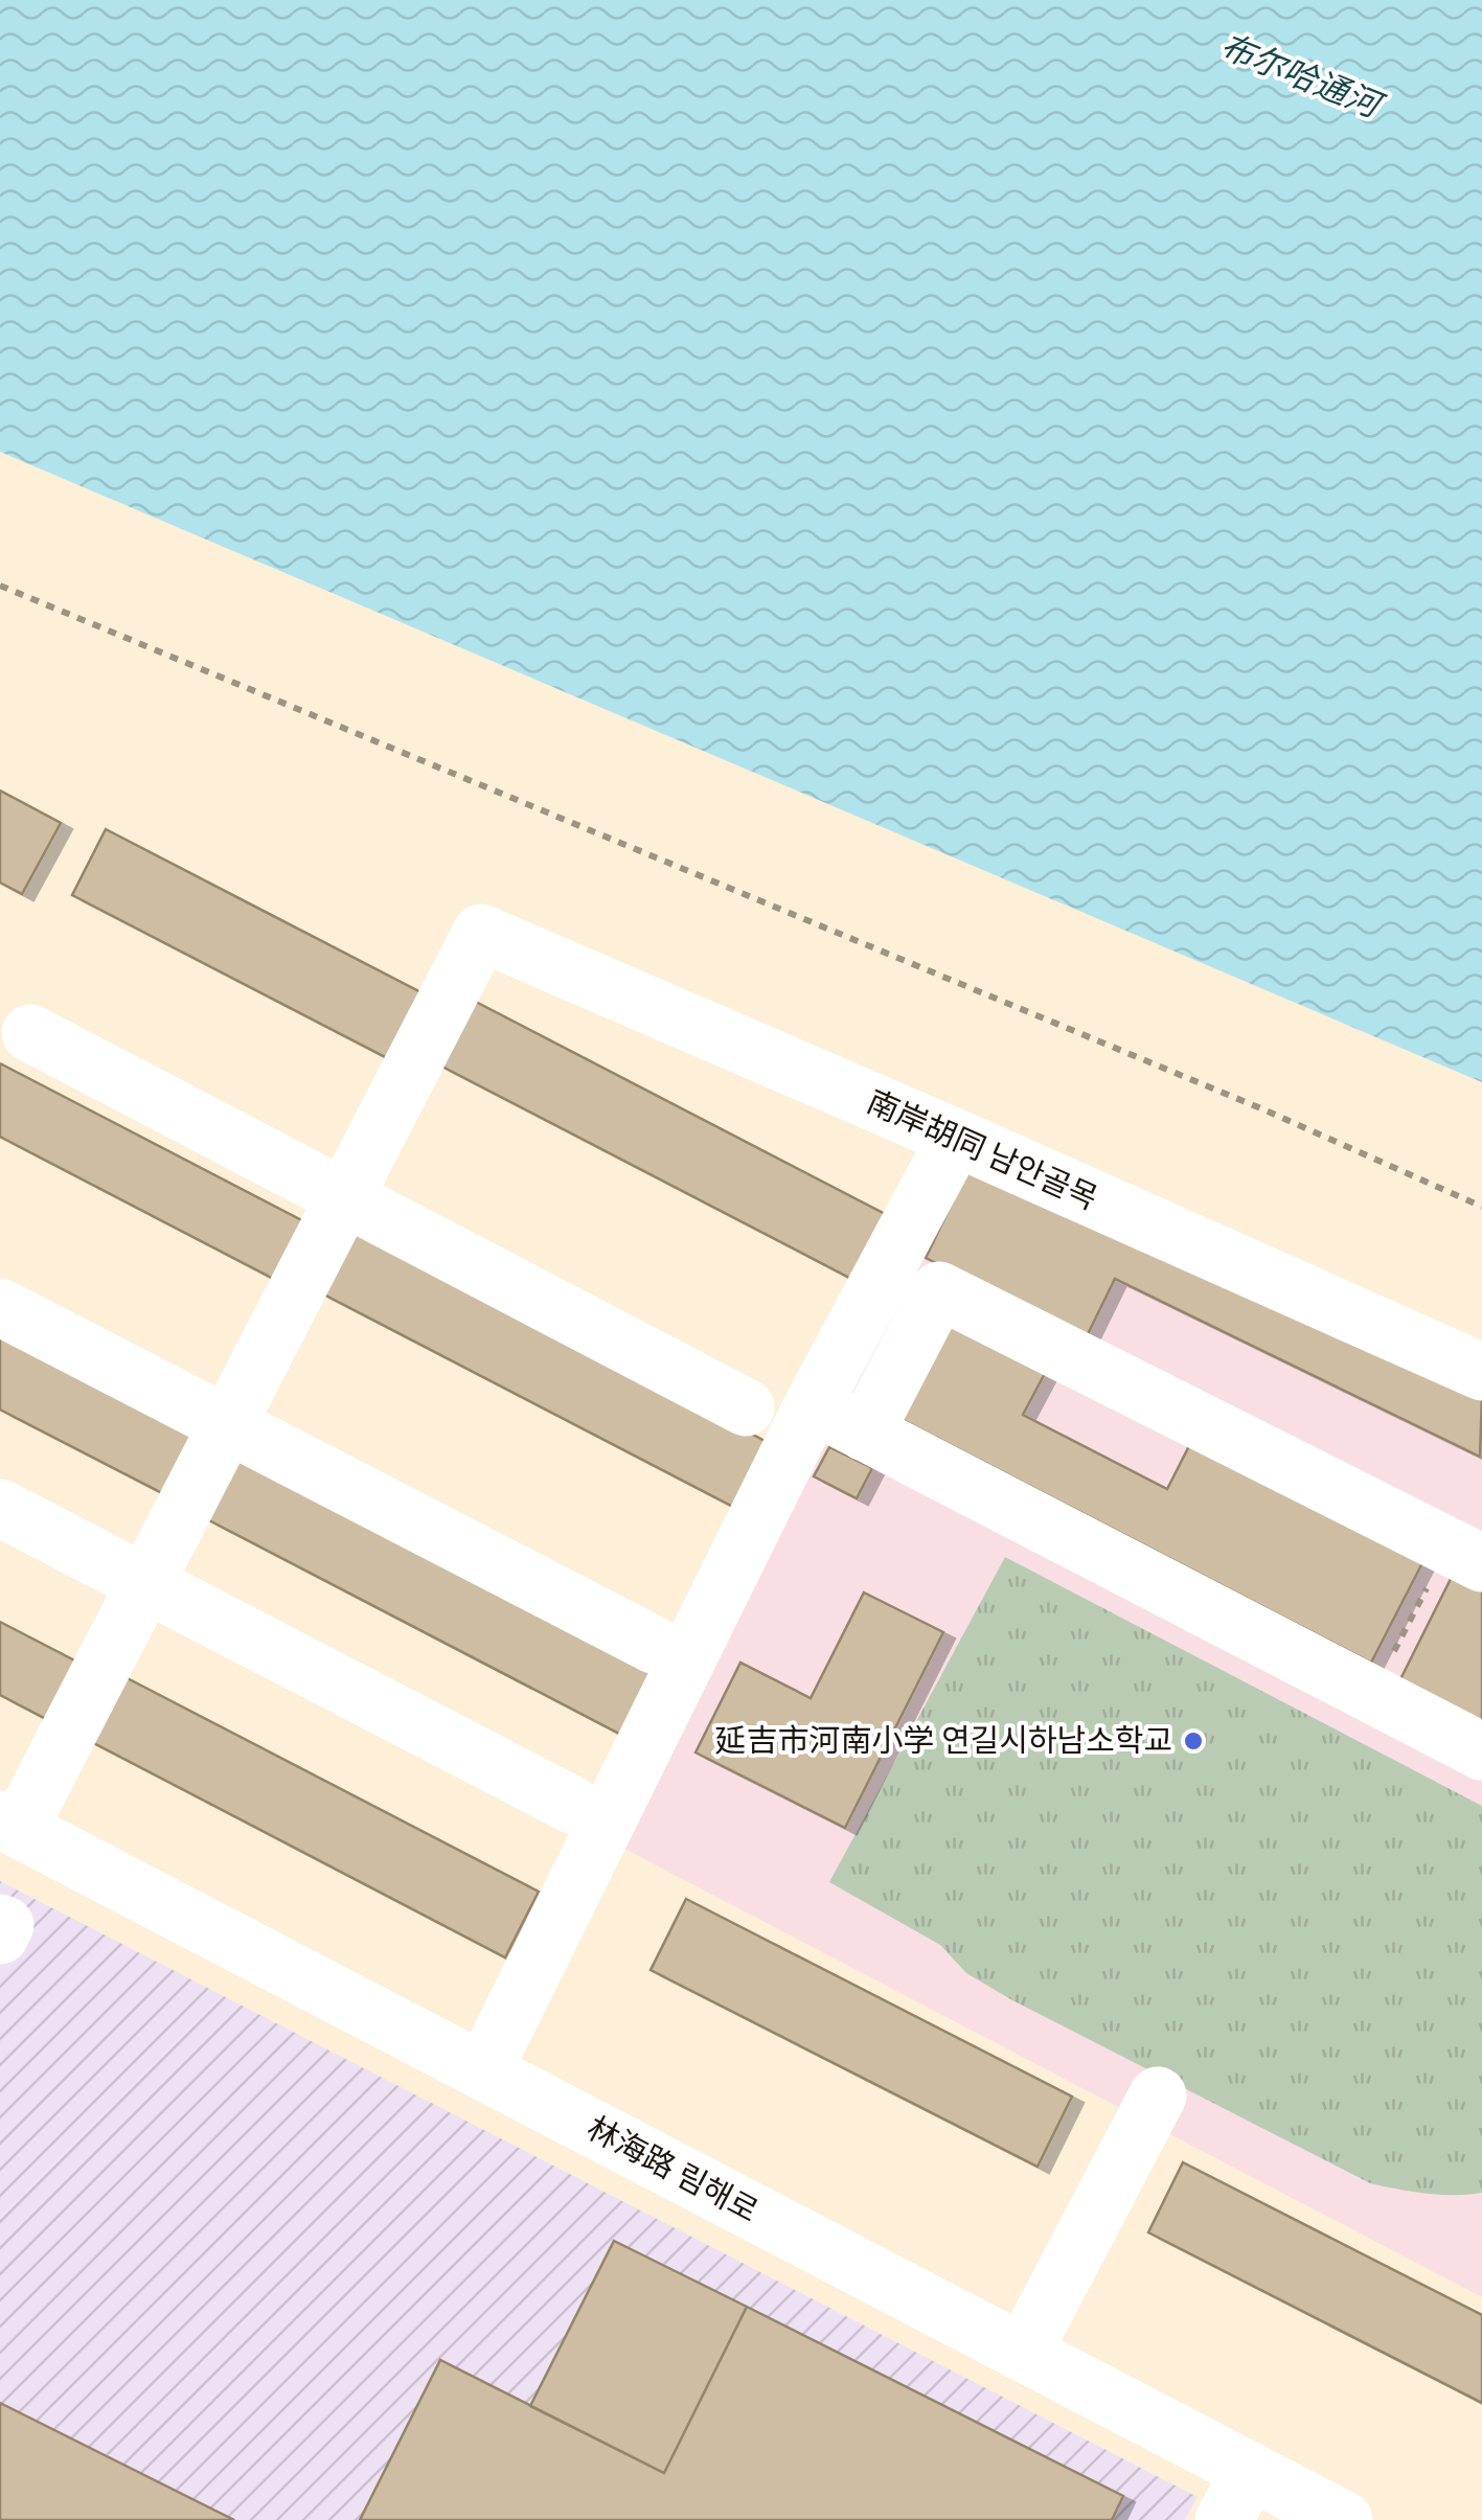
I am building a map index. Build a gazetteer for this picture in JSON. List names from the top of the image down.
{
  "streets": {
    "street": ["南岸胡同 남안골목", "林海路 림해로"]
  },
  "water": ["布尔哈通河"],
  "places": ["延吉市河南小学 연길시하남소학교"]
}
